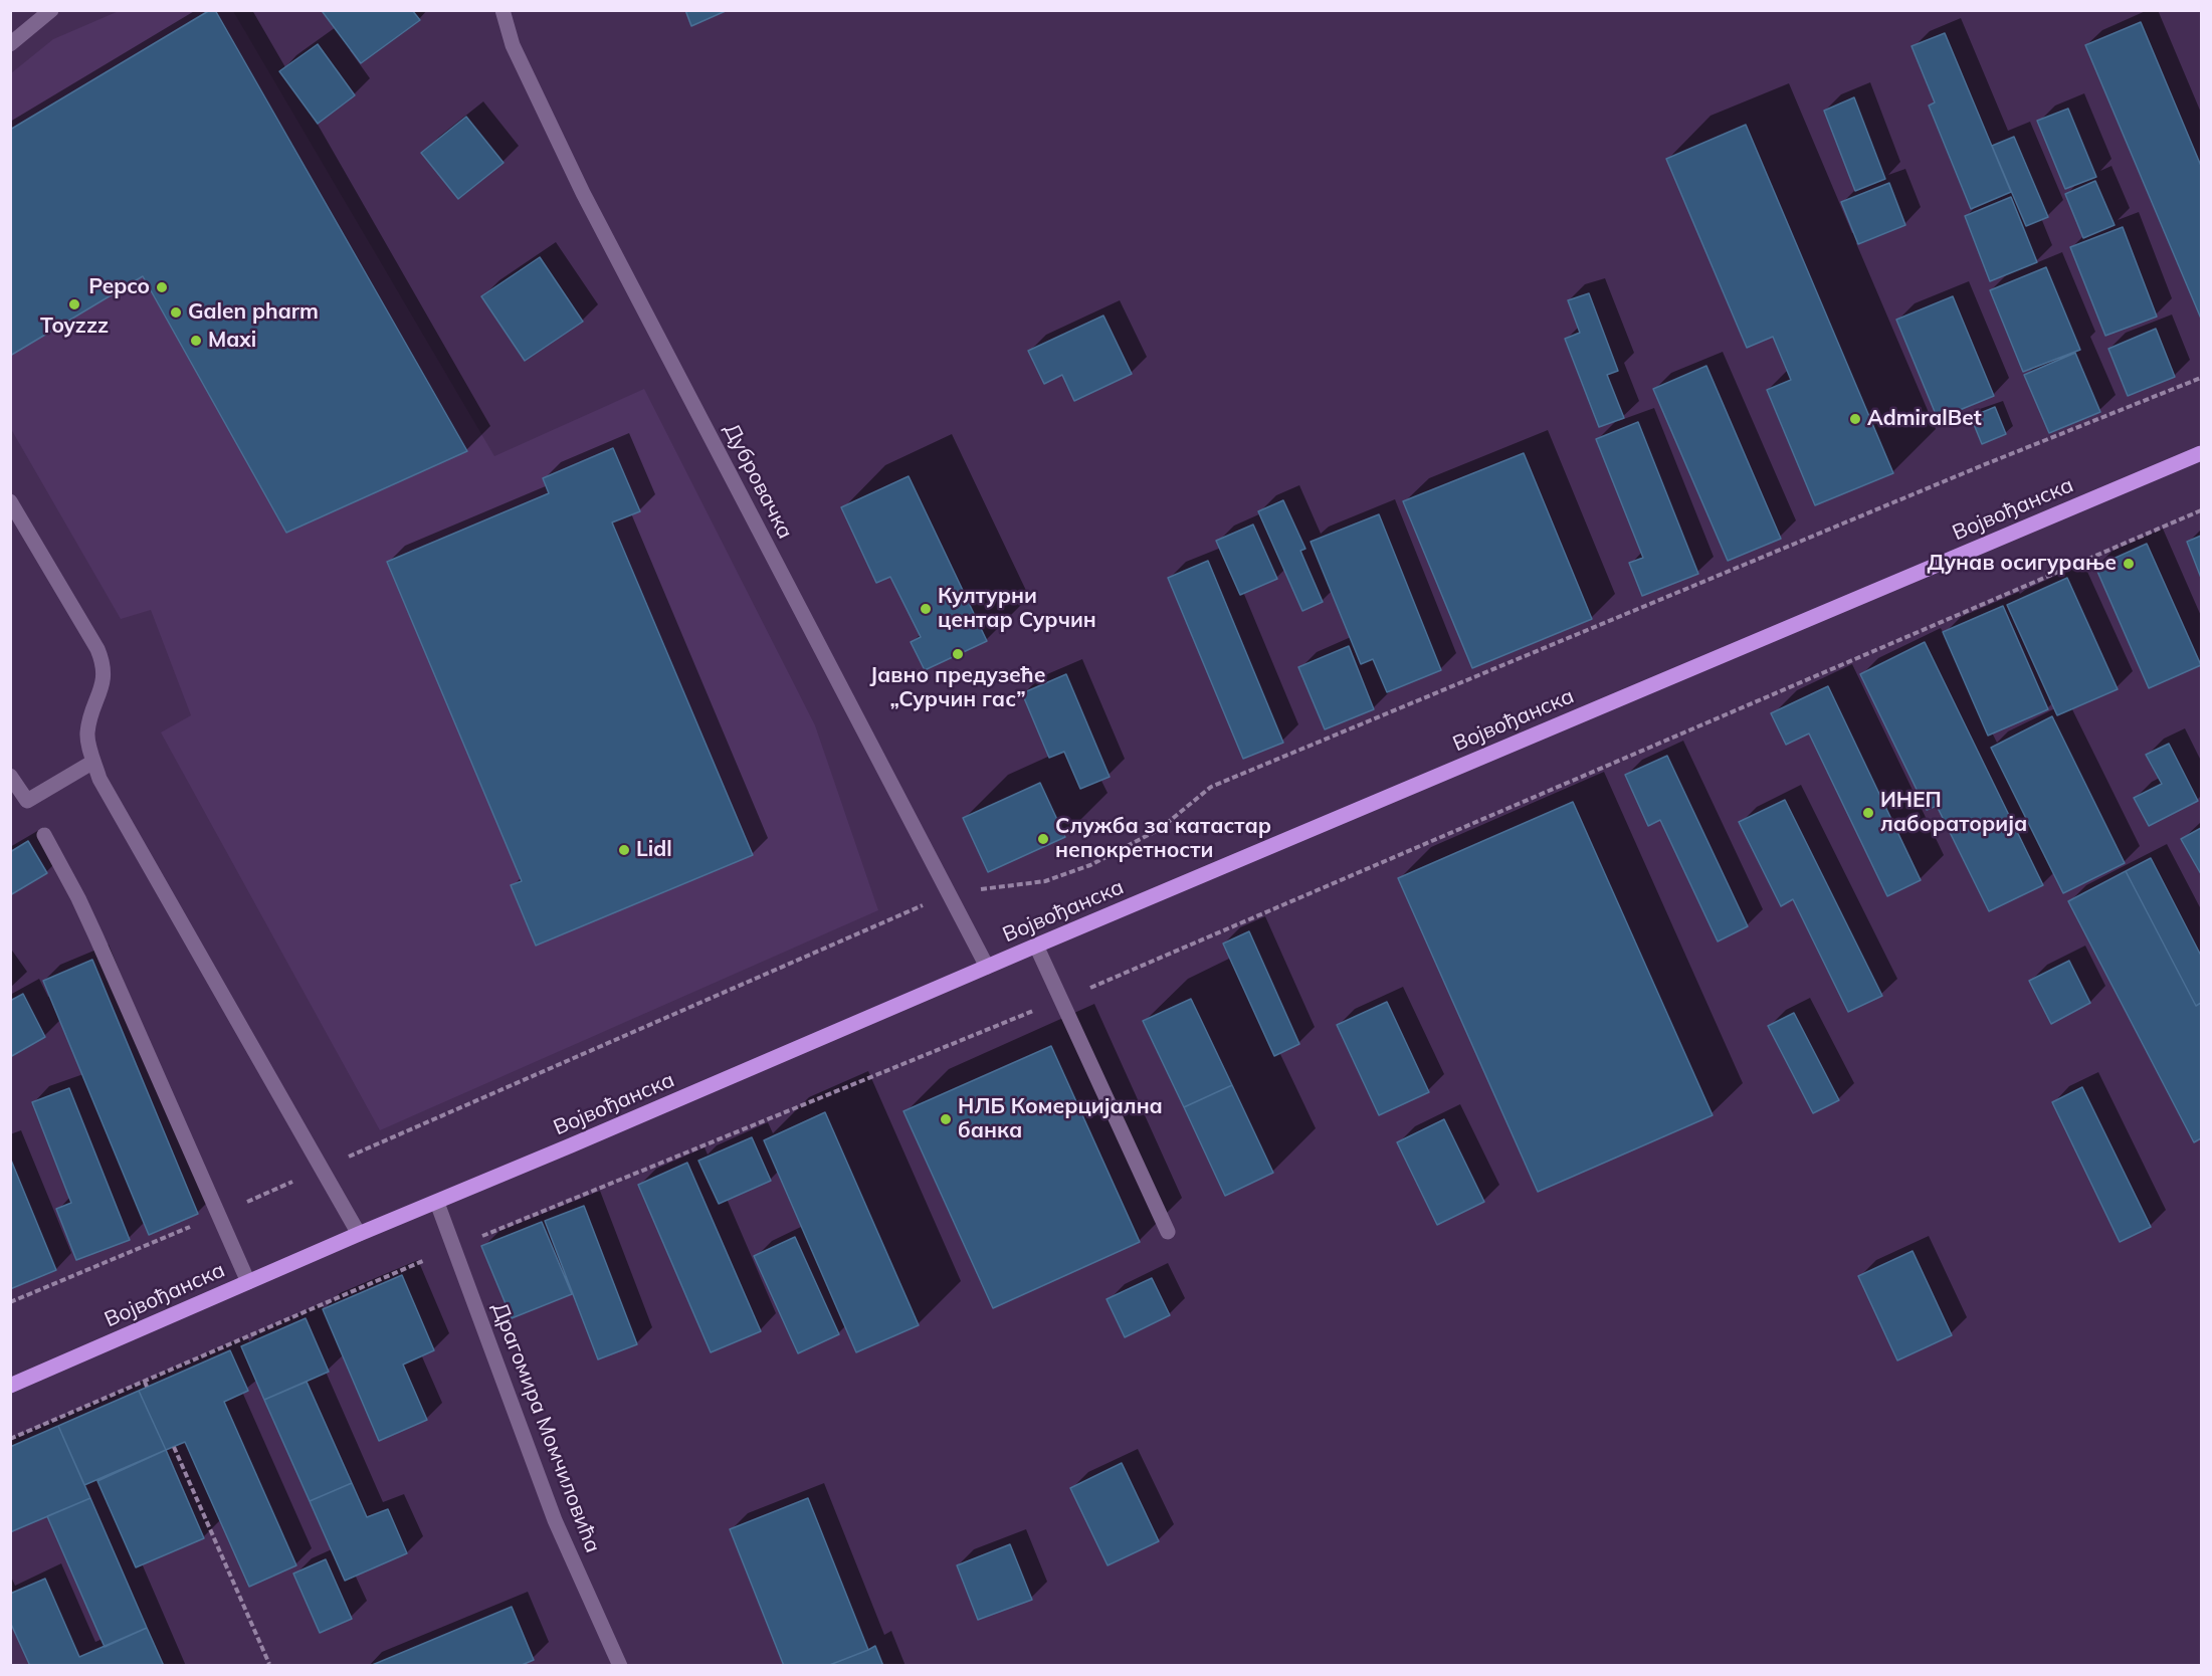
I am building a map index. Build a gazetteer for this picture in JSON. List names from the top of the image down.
{
  "streets": {
    "main road": ["Војвођанска"],
    "street": ["Дубровачка", "Драгомира Момчиловића"]
  },
  "crossings": [
    ["Дубровачка", "Војвођанска"],
    ["Војвођанска", "Драгомира Момчиловића"]
  ],
  "places": [
    "Pepco",
    "Toyzzz",
    "Galen pharm",
    "Maxi",
    "AdmiralBet",
    "Дунав осигурање",
    "Културни центар Сурчин",
    "Јавно предузеће „Сурчин гас”",
    "ИНЕП лабораторија",
    "Служба за катастар непокретности",
    "Lidl",
    "НЛБ Комерцијална банка"
  ]
}
